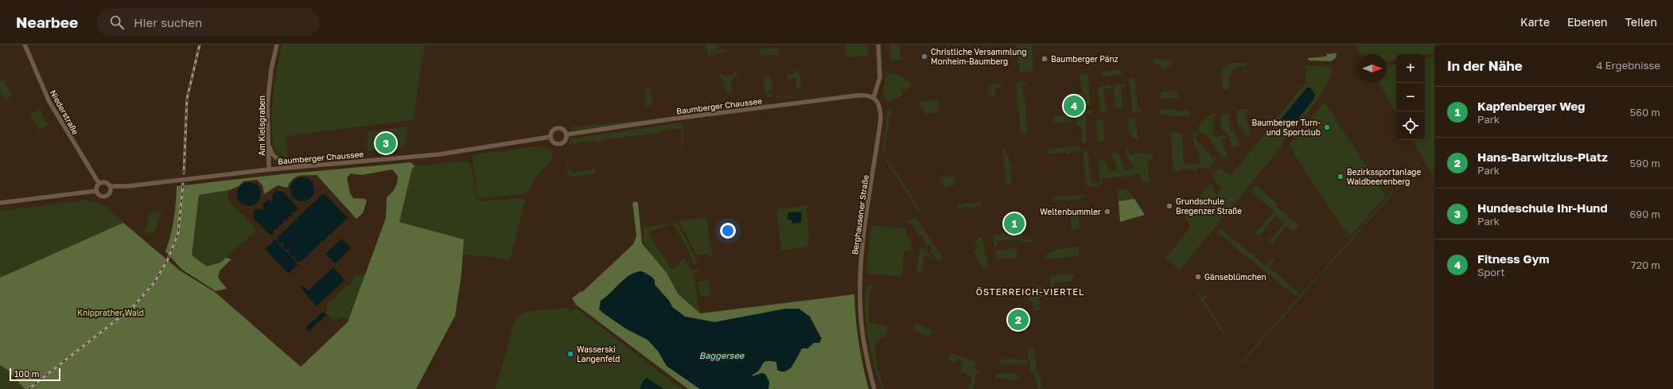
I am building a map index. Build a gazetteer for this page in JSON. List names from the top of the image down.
{
  "streets": {
    "street": [
      "Baumberger Chaussee",
      "Niederstraße",
      "Am Kielsgraben",
      "Berghausener Straße"
    ]
  },
  "crossings": [
    ["Baumberger Chaussee", "Niederstraße"],
    ["Baumberger Chaussee", "Am Kielsgraben"],
    ["Baumberger Chaussee", "Berghausener Straße"]
  ],
  "districts": ["ÖSTERREICH-VIERTEL"],
  "water": ["Baggersee"],
  "parks": ["Knipprather Wald"],
  "places": [
    "Christliche Versammlung Monheim-Baumberg",
    "Baumberger Pänz",
    "Baumberger Turn- und Sportclub",
    "Bezirkssportanlage Waldbeerenberg",
    "Grundschule Bregenzer Straße",
    "Weltenbummler",
    "Gänseblümchen",
    "Wasserski Langenfeld"
  ],
  "scale_bar": "100 m",
  "north": "right",
  "page": {
    "header": "Nearbee",
    "search": "Hier suchen",
    "nav": ["Karte", "Ebenen", "Teilen"],
    "heading": ["In der Nähe", "4 Ergebnisse"],
    "map_buttons": ["+", "−"],
    "list": [
      {
        "mark": "1",
        "name": "Kapfenberger Weg",
        "note": "Park",
        "value": "560 m"
      },
      {
        "mark": "2",
        "name": "Hans-Barwitzius-Platz",
        "note": "Park",
        "value": "590 m"
      },
      {
        "mark": "3",
        "name": "Hundeschule Ihr-Hund",
        "note": "Park",
        "value": "690 m"
      },
      {
        "mark": "4",
        "name": "Fitness Gym",
        "note": "Sport",
        "value": "720 m"
      }
    ],
    "pins": [
      "4",
      "3",
      "1",
      "2"
    ],
    "scale": "100 m"
  }
}
